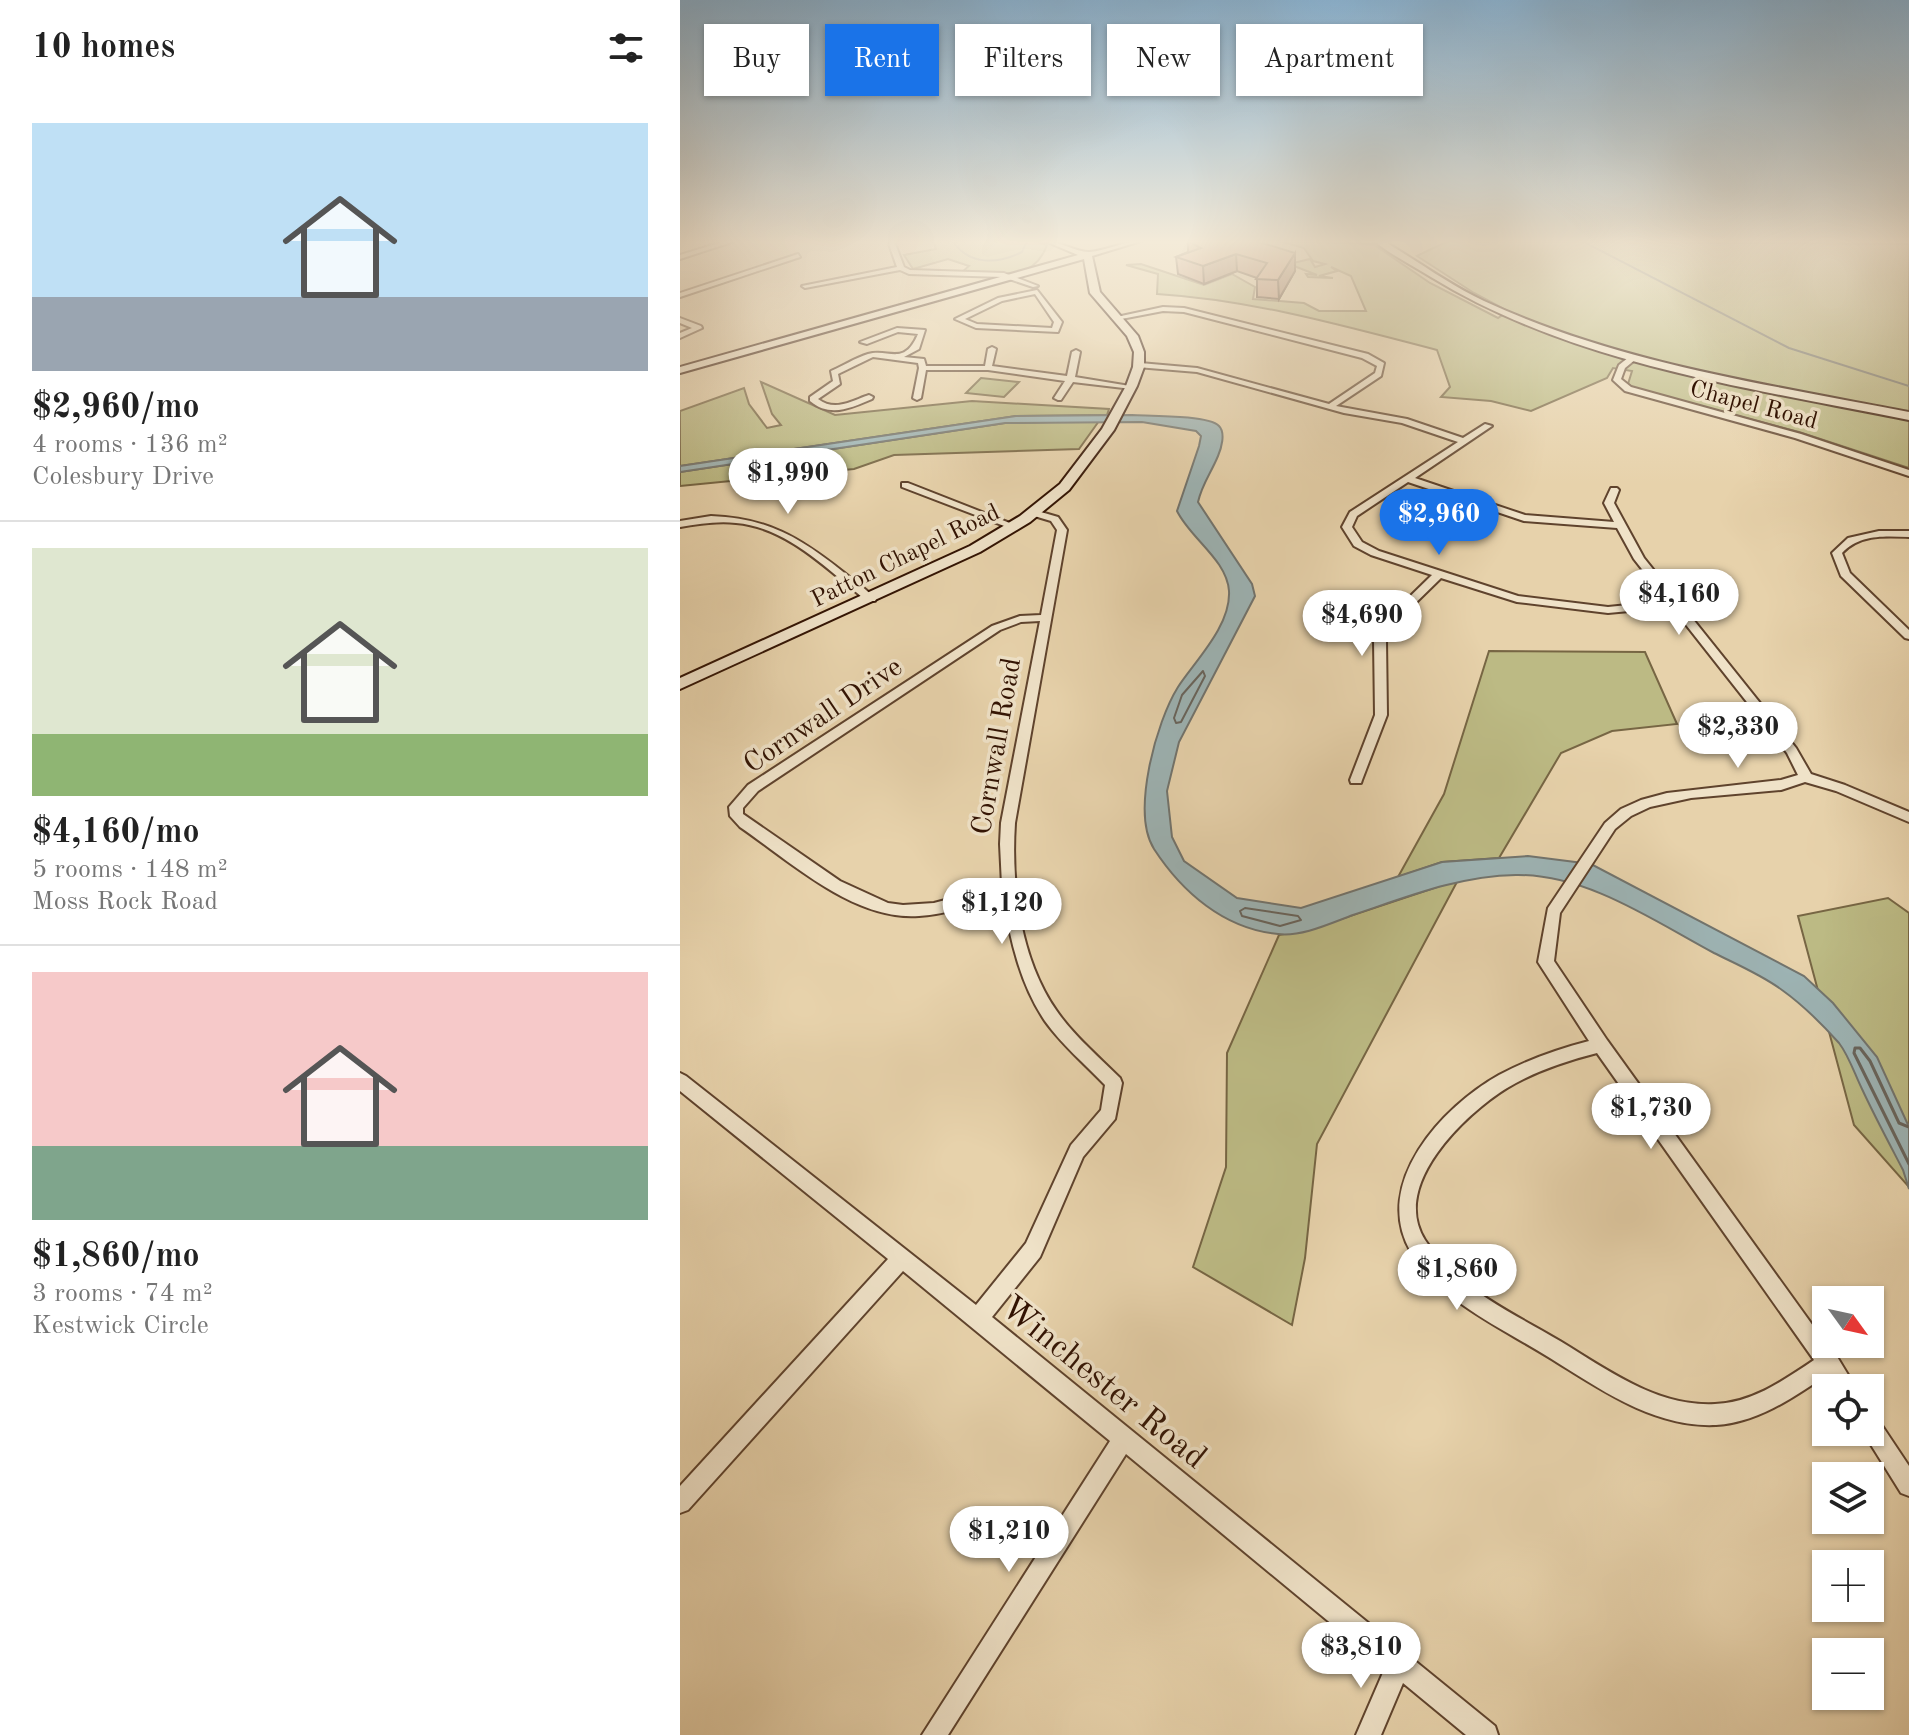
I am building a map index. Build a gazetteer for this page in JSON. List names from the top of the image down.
{
  "streets": {
    "street": [
      "Chapel Road",
      "Patton Chapel Road",
      "Cornwall Drive",
      "Cornwall Road",
      "Winchester Road"
    ]
  },
  "crossings": [
    ["Patton Chapel Road", "Cornwall Road"],
    ["Cornwall Drive", "Cornwall Road"],
    ["Cornwall Road", "Winchester Road"]
  ],
  "north": "bottom right",
  "page": {
    "heading": "10 homes",
    "chip": [
      "Buy",
      "Rent",
      "Filters",
      "New",
      "Apartment"
    ],
    "list": [
      {
        "name": "$2,960/mo",
        "note": "4 rooms · 136 m² · Colesbury Drive"
      },
      {
        "name": "$4,160/mo",
        "note": "5 rooms · 148 m² · Moss Rock Road"
      },
      {
        "name": "$1,860/mo",
        "note": "3 rooms · 74 m² · Kestwick Circle"
      }
    ],
    "price": [
      "$1,990",
      "$2,960",
      "$4,160",
      "$4,690",
      "$2,330",
      "$1,120",
      "$1,730",
      "$1,860",
      "$1,210",
      "$3,810"
    ],
    "map_buttons": ["+", "−"]
  }
}
